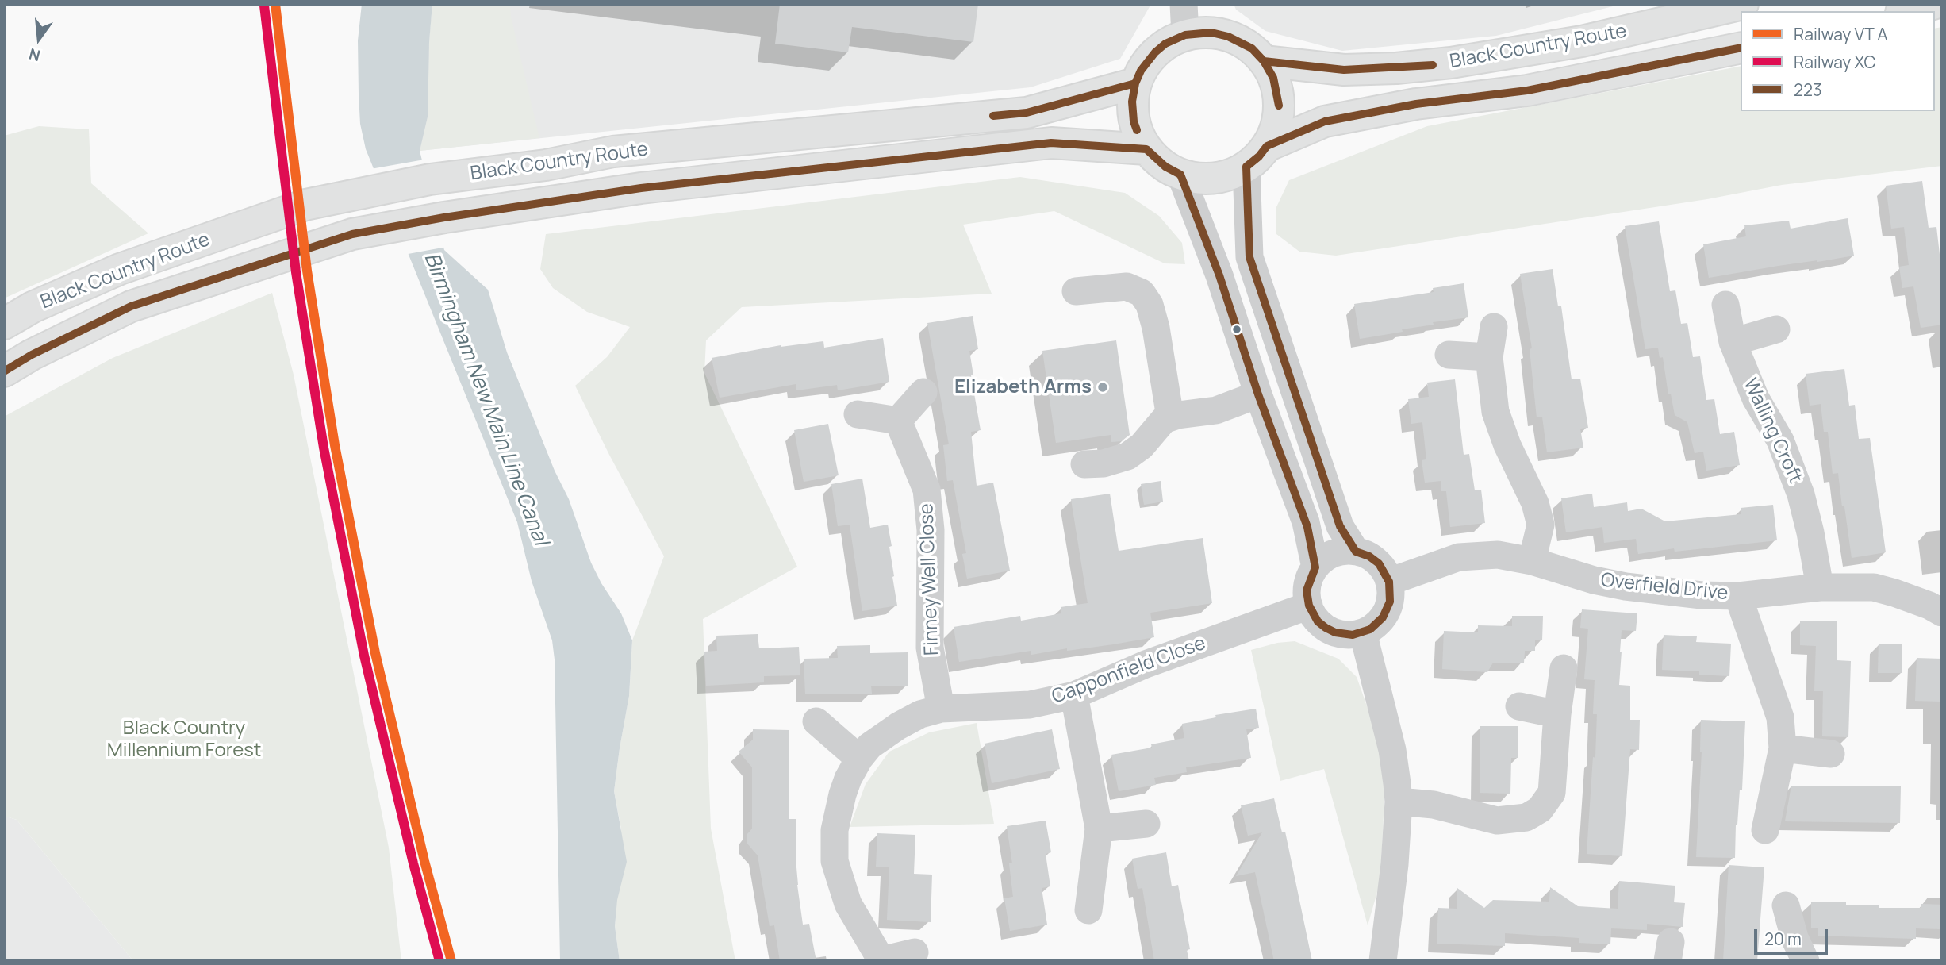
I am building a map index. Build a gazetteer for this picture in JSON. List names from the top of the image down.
{
  "streets": {
    "highway": ["Black Country Route"],
    "street": [
      "Walling Croft",
      "Finney Well Close",
      "Overfield Drive",
      "Capponfield Close"
    ]
  },
  "crossings": [
    ["Walling Croft", "Overfield Drive"],
    ["Finney Well Close", "Capponfield Close"],
    ["Overfield Drive", "Capponfield Close"]
  ],
  "water": ["Birmingham New Main Line Canal"],
  "parks": ["Black Country Millennium Forest"],
  "places": ["Elizabeth Arms"],
  "lines": ["rail line XC", "transit line 223"],
  "legend": ["Railway VT A", "Railway XC", "223"],
  "scale_bar": "20 m",
  "north": "bottom"
}
